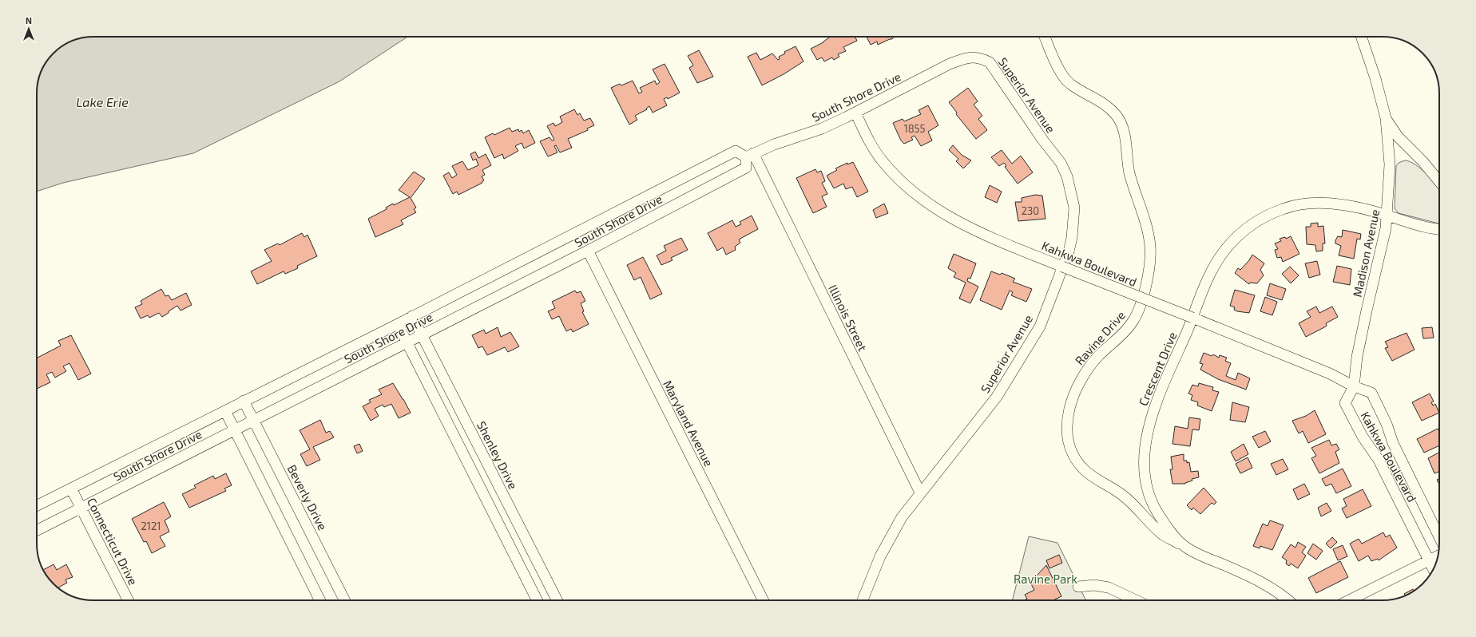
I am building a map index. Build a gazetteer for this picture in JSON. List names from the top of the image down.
{
  "streets": {
    "street": [
      "Superior Avenue",
      "South Shore Drive",
      "Madison Avenue",
      "Kahkwa Boulevard",
      "Illinois Street",
      "Ravine Drive",
      "Crescent Drive",
      "Maryland Avenue",
      "Shenley Drive",
      "Beverly Drive",
      "Connecticut Drive"
    ]
  },
  "crossings": [
    ["Superior Avenue", "South Shore Drive"],
    ["Superior Avenue", "Kahkwa Boulevard"],
    ["Superior Avenue", "Illinois Street"],
    ["South Shore Drive", "Kahkwa Boulevard"],
    ["South Shore Drive", "Illinois Street"],
    ["South Shore Drive", "Maryland Avenue"],
    ["South Shore Drive", "Shenley Drive"],
    ["South Shore Drive", "Beverly Drive"],
    ["South Shore Drive", "Connecticut Drive"],
    ["Madison Avenue", "Kahkwa Boulevard"],
    ["Madison Avenue", "Crescent Drive"],
    ["Kahkwa Boulevard", "Crescent Drive"],
    ["Ravine Drive", "Crescent Drive"]
  ],
  "water": ["Lake Erie"],
  "parks": ["Ravine Park"],
  "house_numbers": ["1855", "230", "2121"],
  "north": "top"
}
